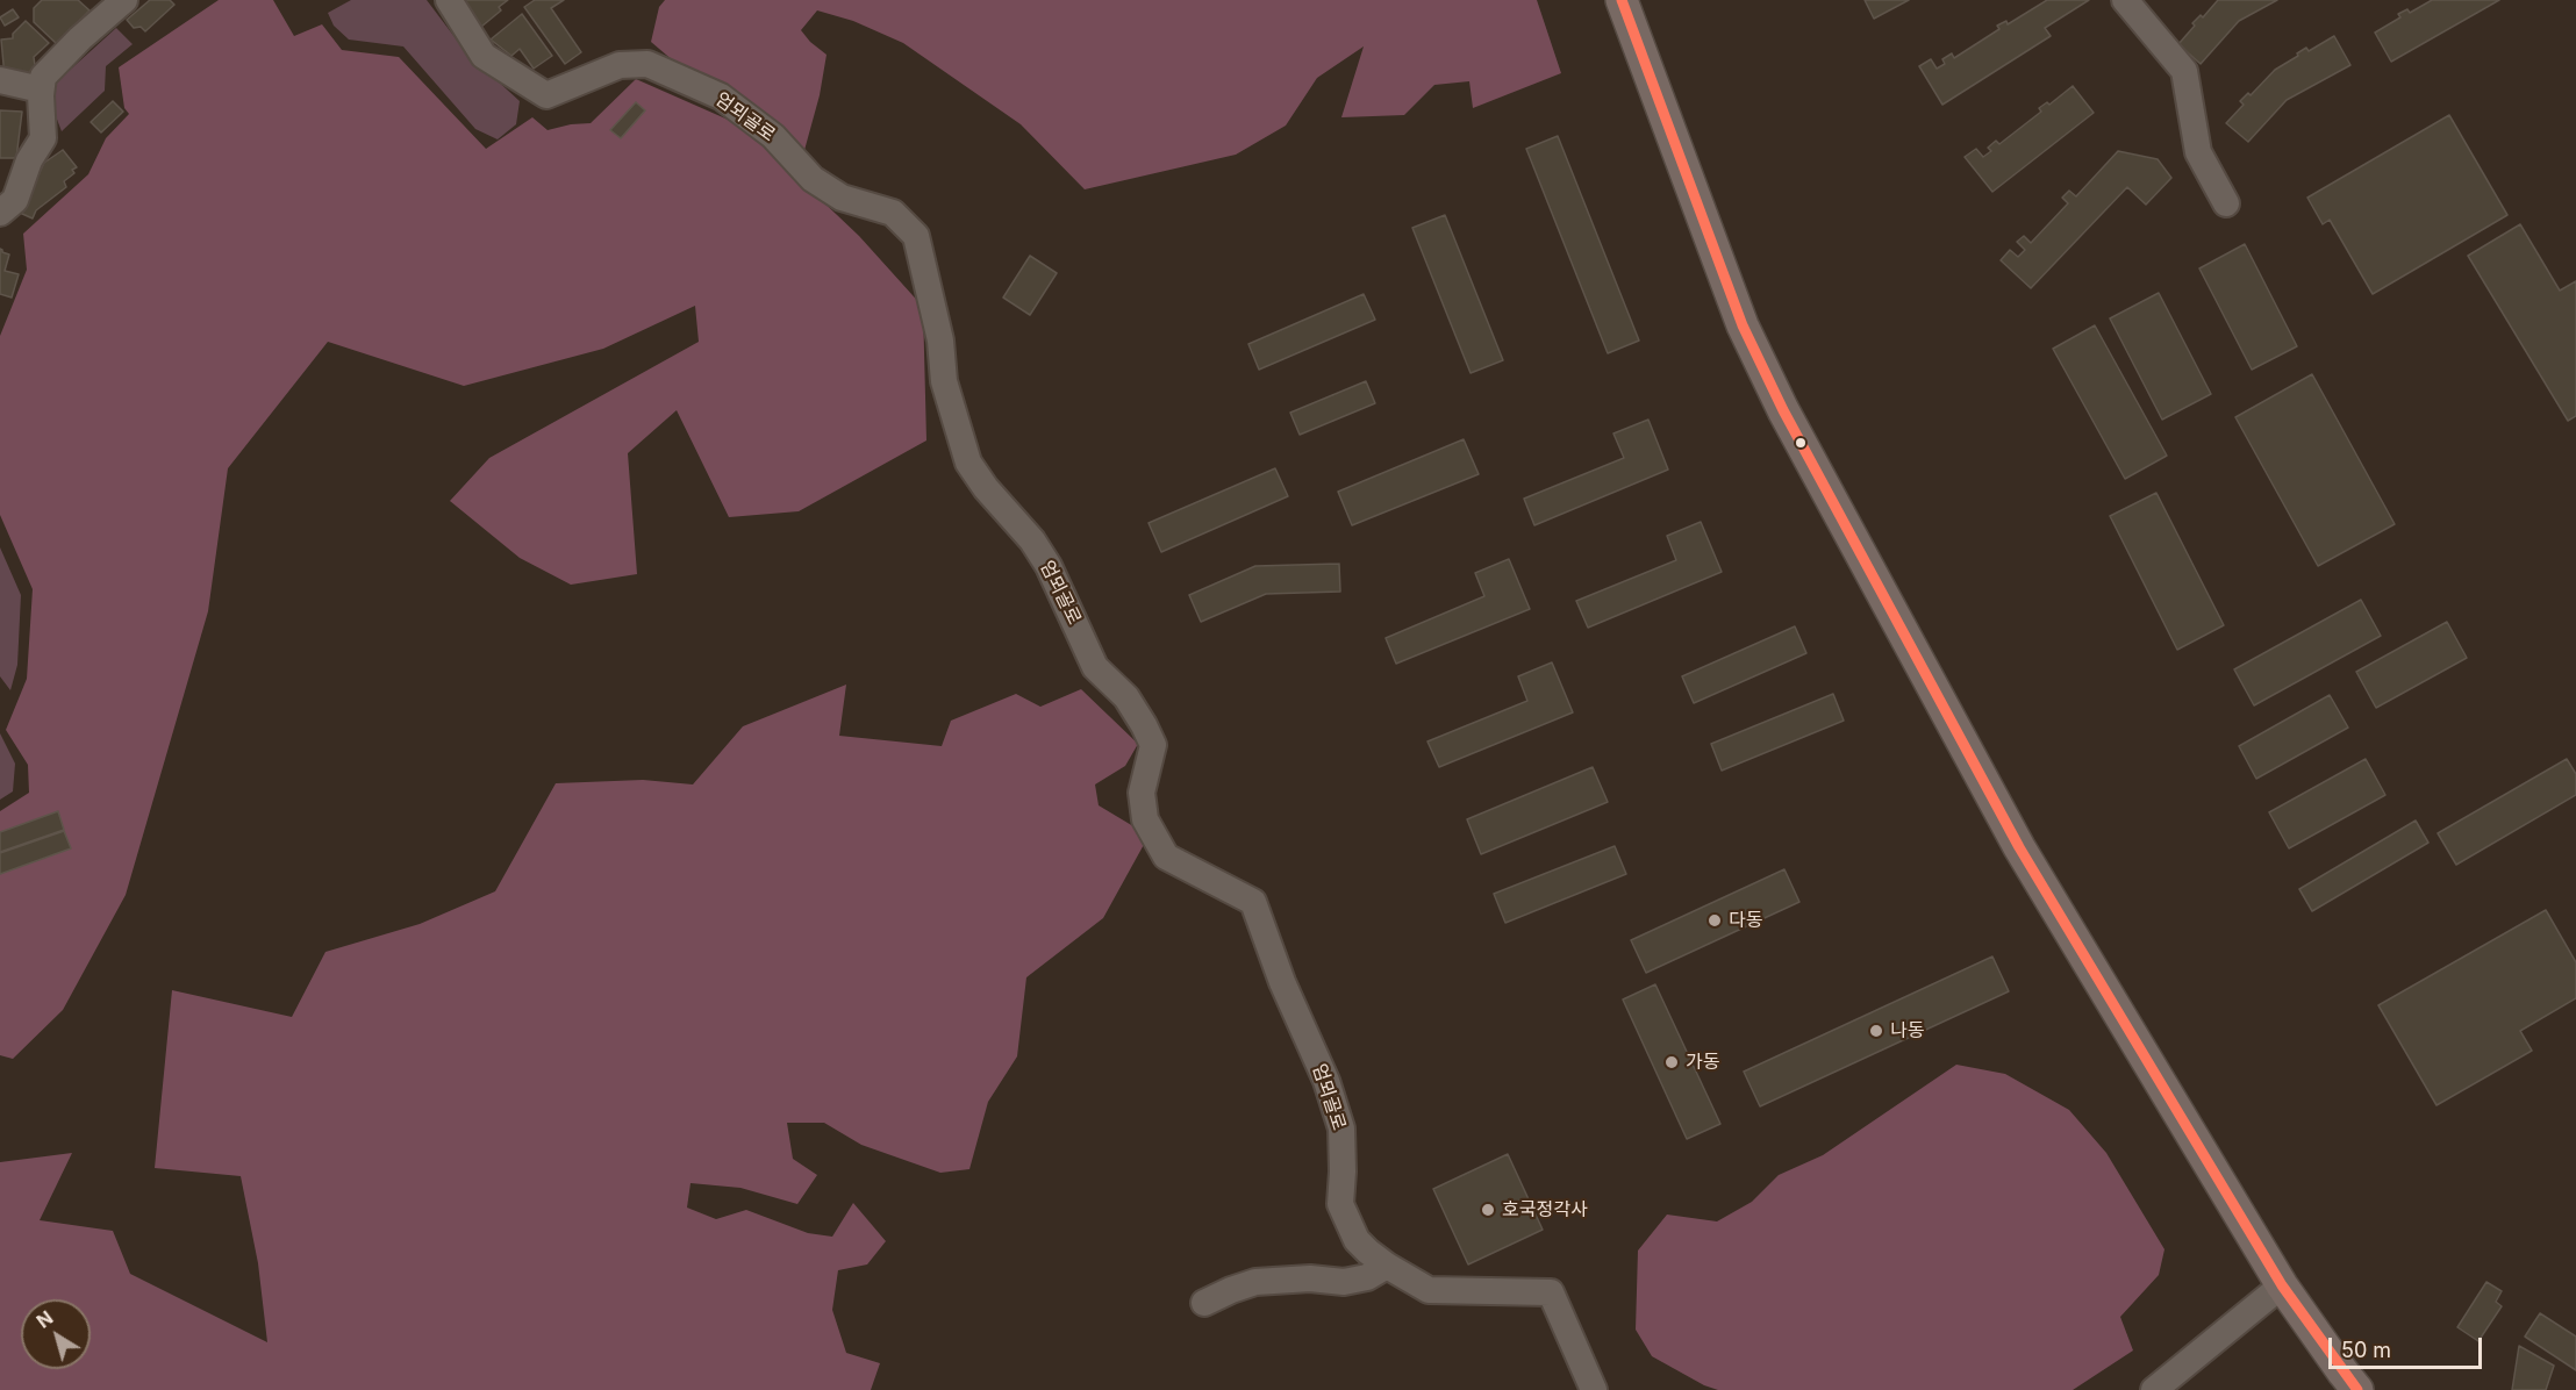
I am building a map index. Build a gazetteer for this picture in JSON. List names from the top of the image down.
{
  "streets": {
    "street": ["엄뫼골로"]
  },
  "places": [
    "다동",
    "나동",
    "가동",
    "호국정각사"
  ],
  "scale_bar": "50 m",
  "north": "top left"
}
